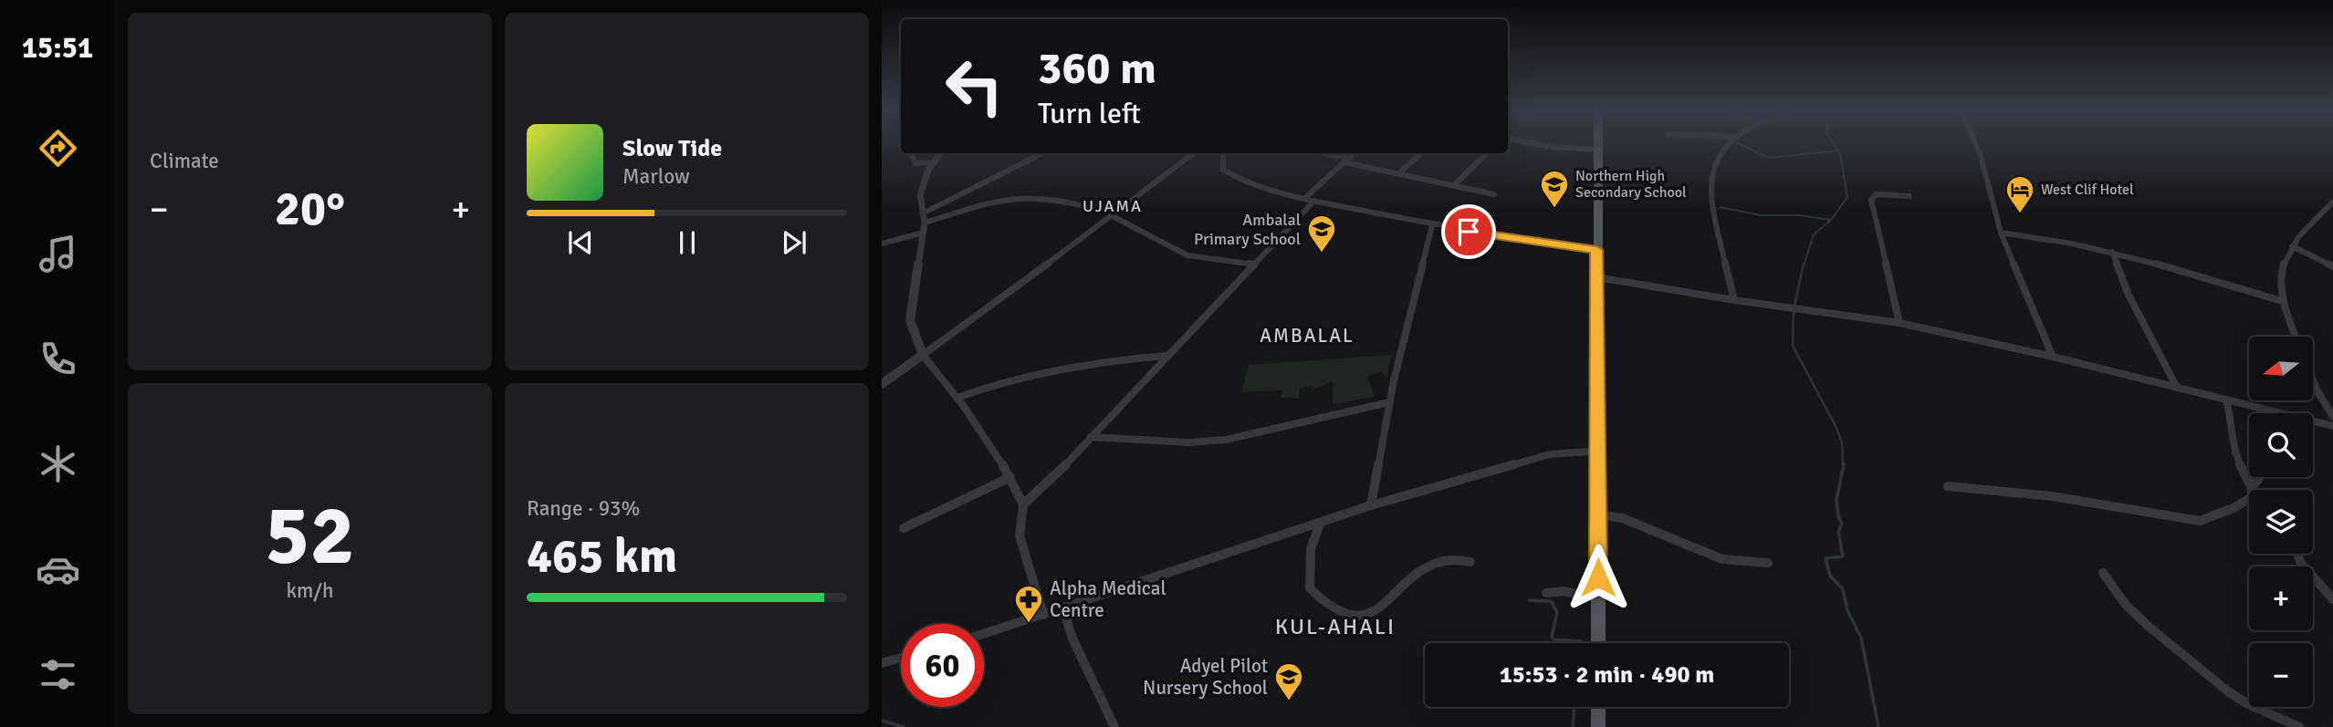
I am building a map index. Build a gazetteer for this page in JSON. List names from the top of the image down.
{
  "districts": ["UJAMA", "AMBALAL", "KUL-AHALI"],
  "places": {
    "school or university": ["Northern High Secondary School", "Ambalal Primary School", "Adyel Pilot Nursery School"],
    "hotel": ["West Clif Hotel"],
    "pharmacy": ["Alpha Medical Centre"]
  },
  "north": "left",
  "page": {
    "tabs": "15:51",
    "tile": [
      "Climate",
      ["52", "km/h"],
      ["Range · 93%", "465 km"]
    ],
    "turn": ["360 m", "Turn left"],
    "song": ["Slow Tide", "Marlow"],
    "heat": ["−", "20°", "+"],
    "map_buttons": ["+", "−"],
    "limit": "60",
    "trip": "15:53 · 2 min · 490 m"
  }
}
